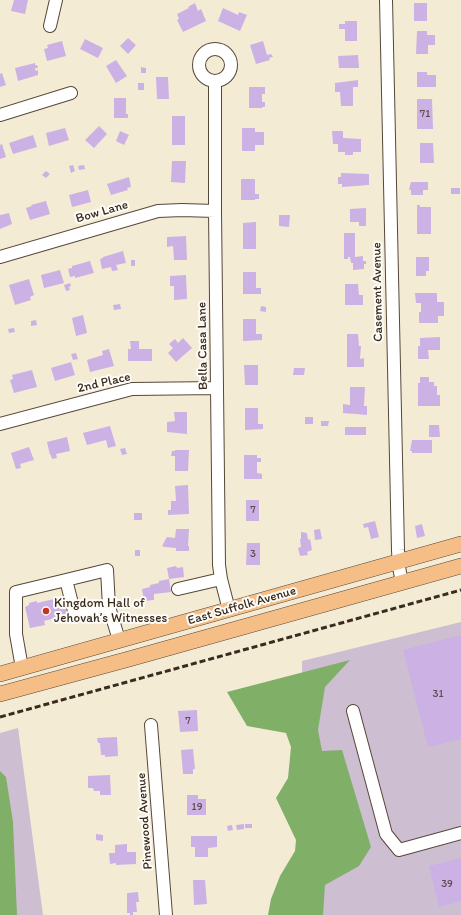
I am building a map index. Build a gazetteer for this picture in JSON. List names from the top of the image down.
{
  "streets": {
    "main road": ["East Suffolk Avenue"],
    "street": [
      "Bow Lane",
      "Casement Avenue",
      "Bella Casa Lane",
      "2nd Place",
      "Pinewood Avenue"
    ]
  },
  "crossings": [
    ["Bow Lane", "Bella Casa Lane"],
    ["Casement Avenue", "East Suffolk Avenue"],
    ["Bella Casa Lane", "2nd Place"],
    ["Bella Casa Lane", "East Suffolk Avenue"]
  ],
  "places": ["Kingdom Hall of Jehovah’s Witnesses"],
  "house_numbers": [
    "71",
    "7",
    "3",
    "31",
    "7",
    "19",
    "39"
  ]
}
